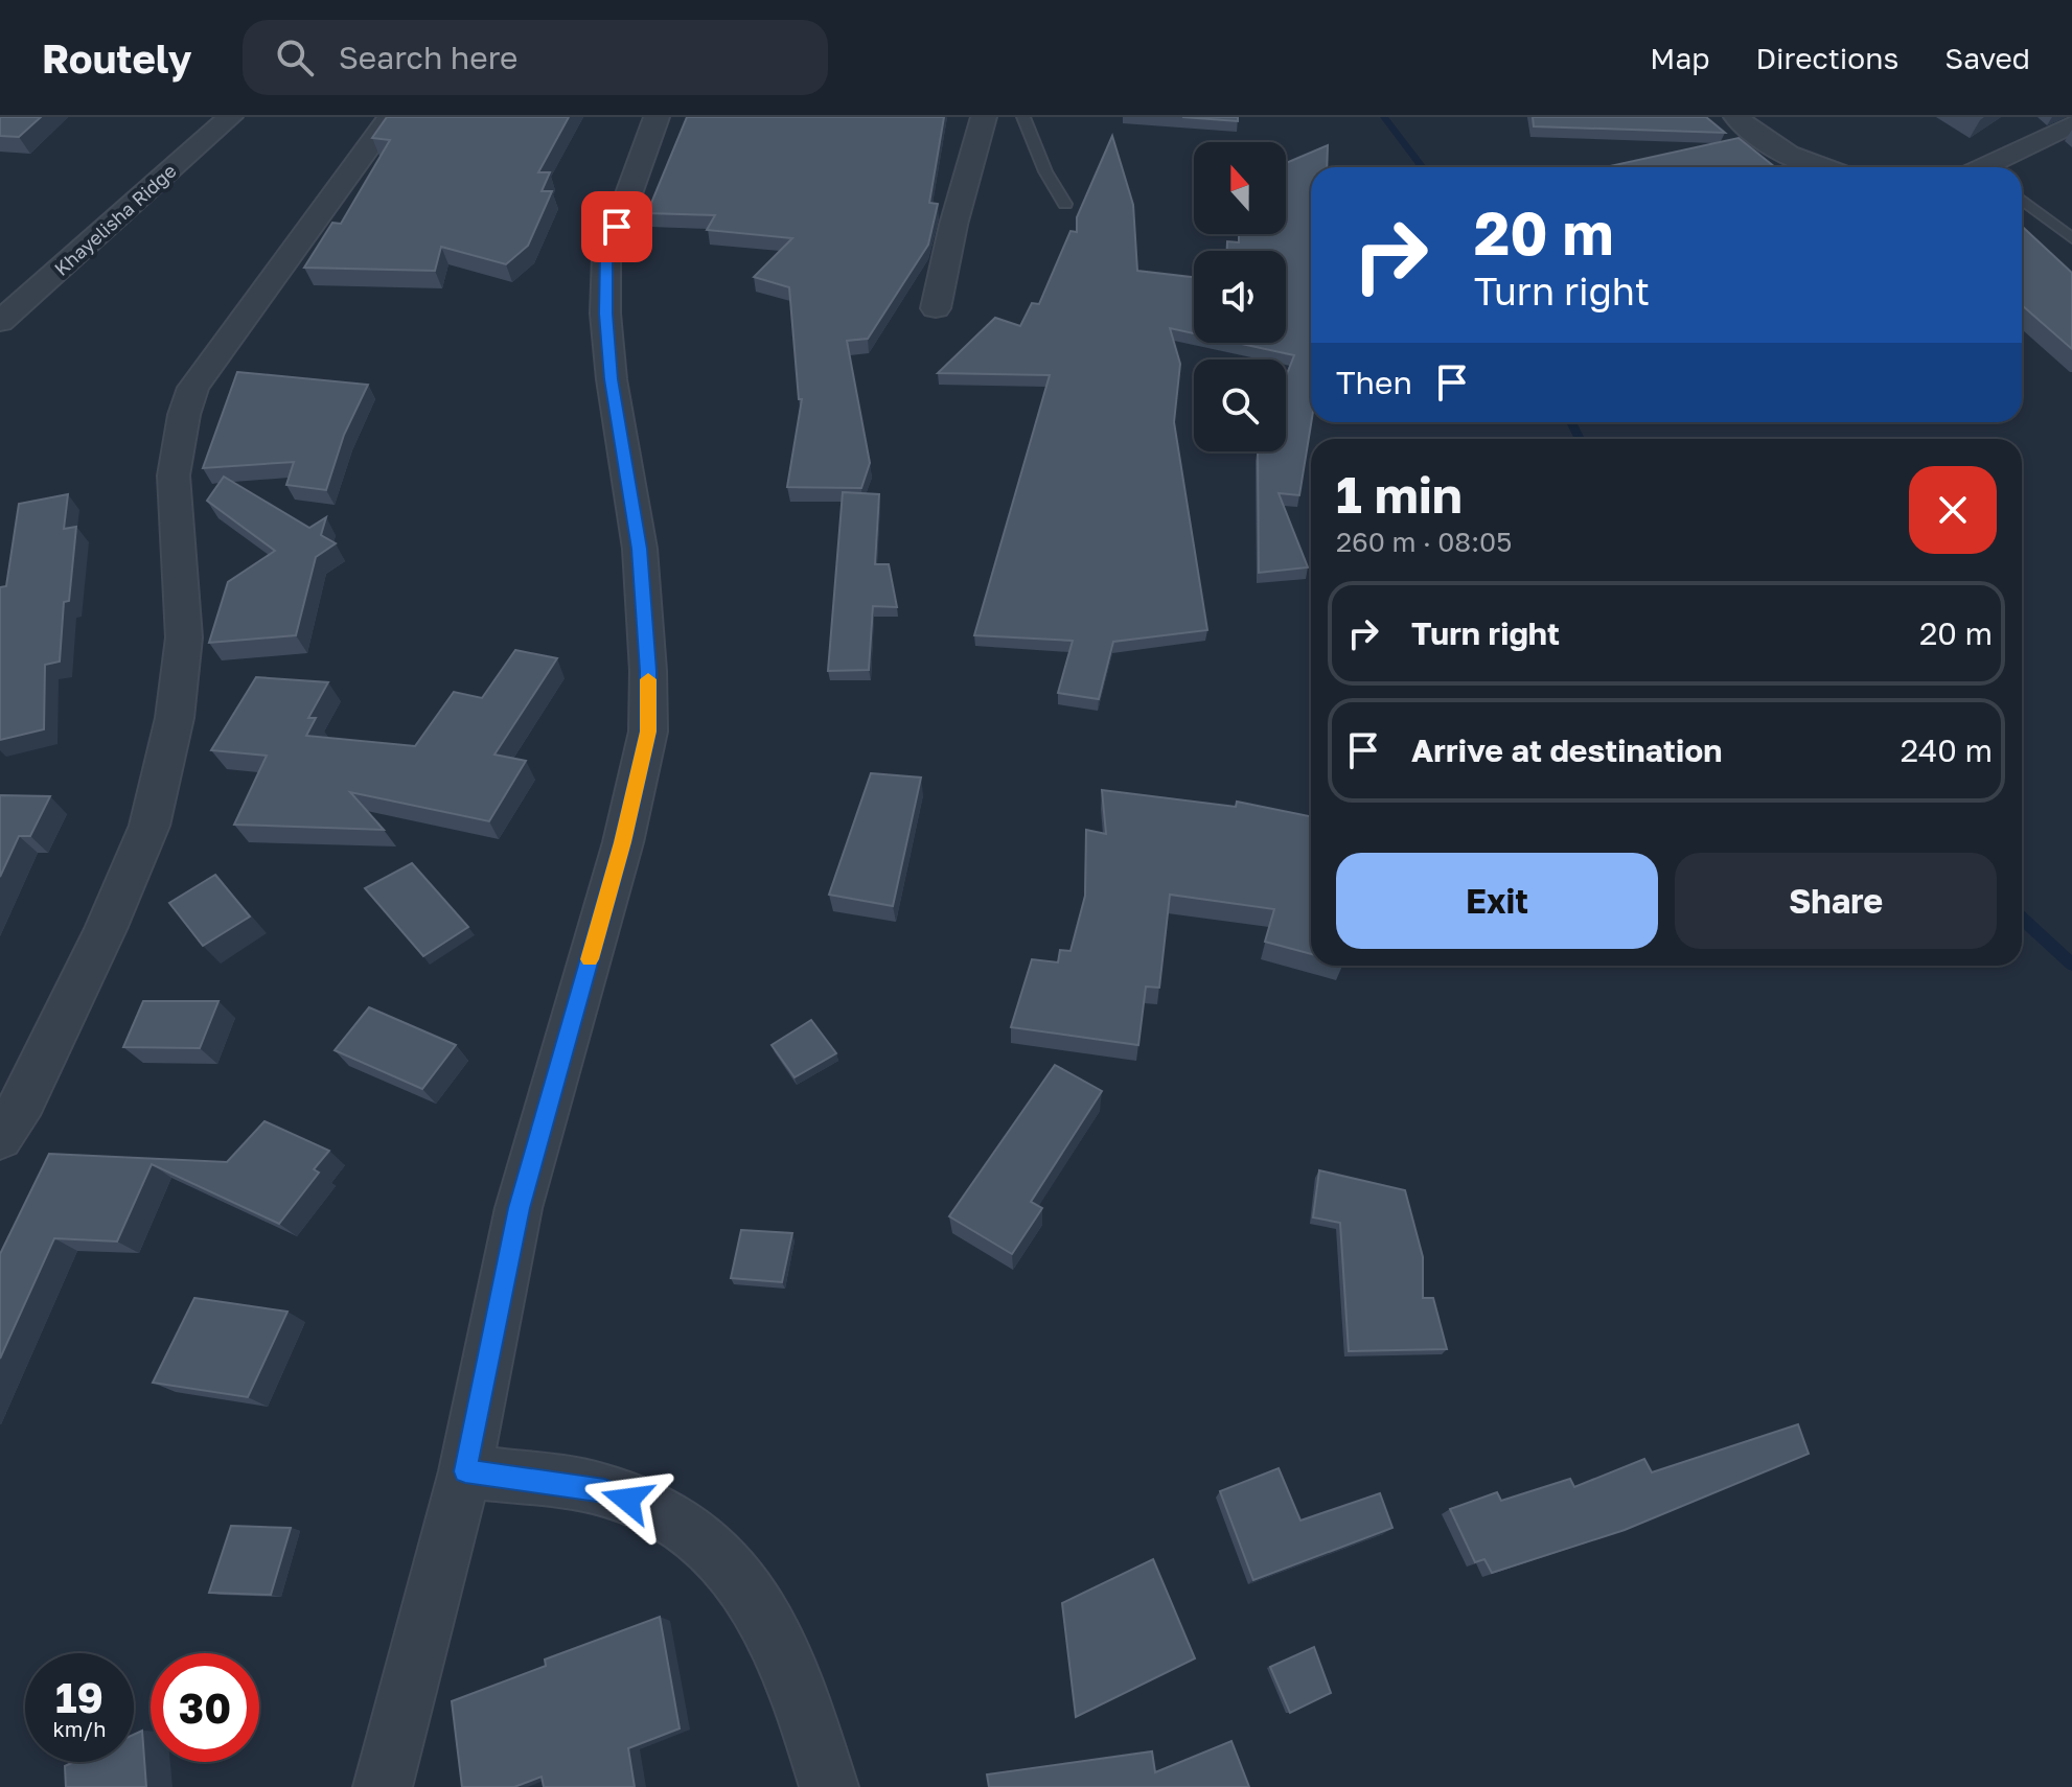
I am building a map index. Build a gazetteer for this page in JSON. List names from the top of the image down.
{
  "streets": {
    "street": ["Khayelisha Ridge"]
  },
  "north": "top",
  "page": {
    "header": "Routely",
    "search": "Search here",
    "nav": ["Map", "Directions", "Saved"],
    "turn": ["20 m", "Turn right"],
    "then": "Then",
    "heading": ["1 min", "260 m · 08:05"],
    "list": [
      {
        "name": "Turn right",
        "value": "20 m"
      },
      {
        "name": "Arrive at destination",
        "value": "240 m"
      }
    ],
    "buttons": ["Exit", "Share"],
    "speed": "19 km/h",
    "limit": "30"
  }
}
